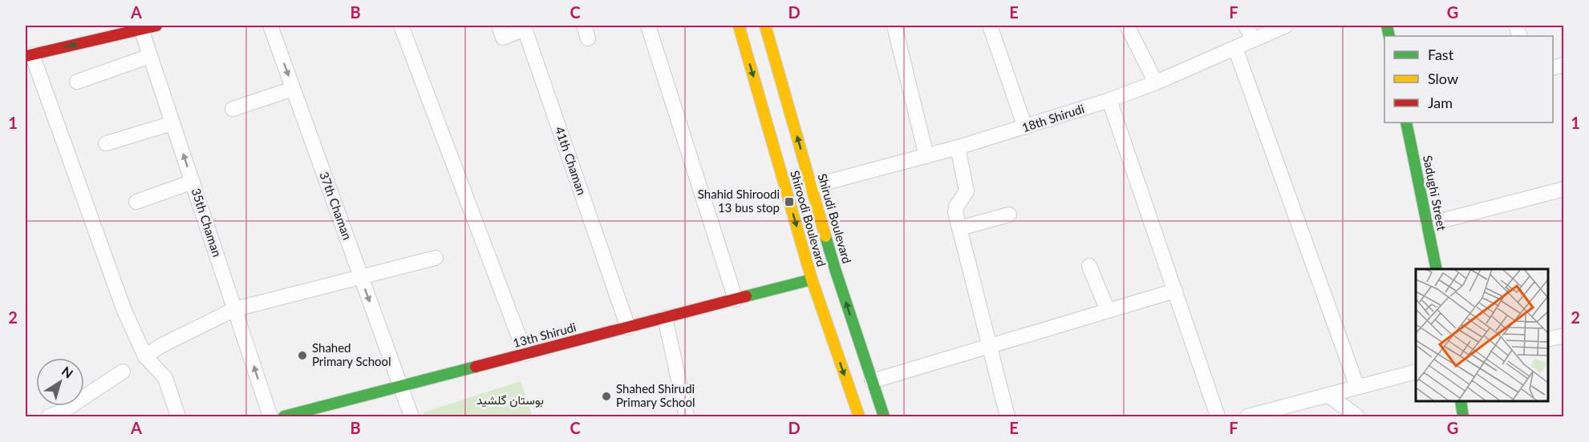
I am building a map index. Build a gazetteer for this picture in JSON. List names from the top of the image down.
{
  "streets": {
    "main road": [
      "Sadughi Street",
      "Shiroodi Boulevard",
      "Shirudi Boulevard",
      "13th Shirudi"
    ],
    "street": [
      "18th Shirudi",
      "41th Chaman",
      "37th Chaman",
      "35th Chaman"
    ]
  },
  "crossings": [
    ["18th Shirudi", "Shirudi Boulevard"],
    ["41th Chaman", "13th Shirudi"],
    ["37th Chaman", "13th Shirudi"],
    ["Shiroodi Boulevard", "13th Shirudi"]
  ],
  "one_way": ["Shiroodi Boulevard", "Shirudi Boulevard"],
  "parks": ["بوستان گلشید"],
  "places": {
    "transit": ["Shahid Shiroodi 13 bus stop"],
    "other": ["Shahed Primary School", "Shahed Shirudi Primary School"]
  },
  "legend": ["Fast", "Slow", "Jam"],
  "north": "top right",
  "grid": {
    "columns": [
      "A",
      "B",
      "C",
      "D",
      "E",
      "F",
      "G"
    ],
    "rows": ["1", "2"]
  }
}
